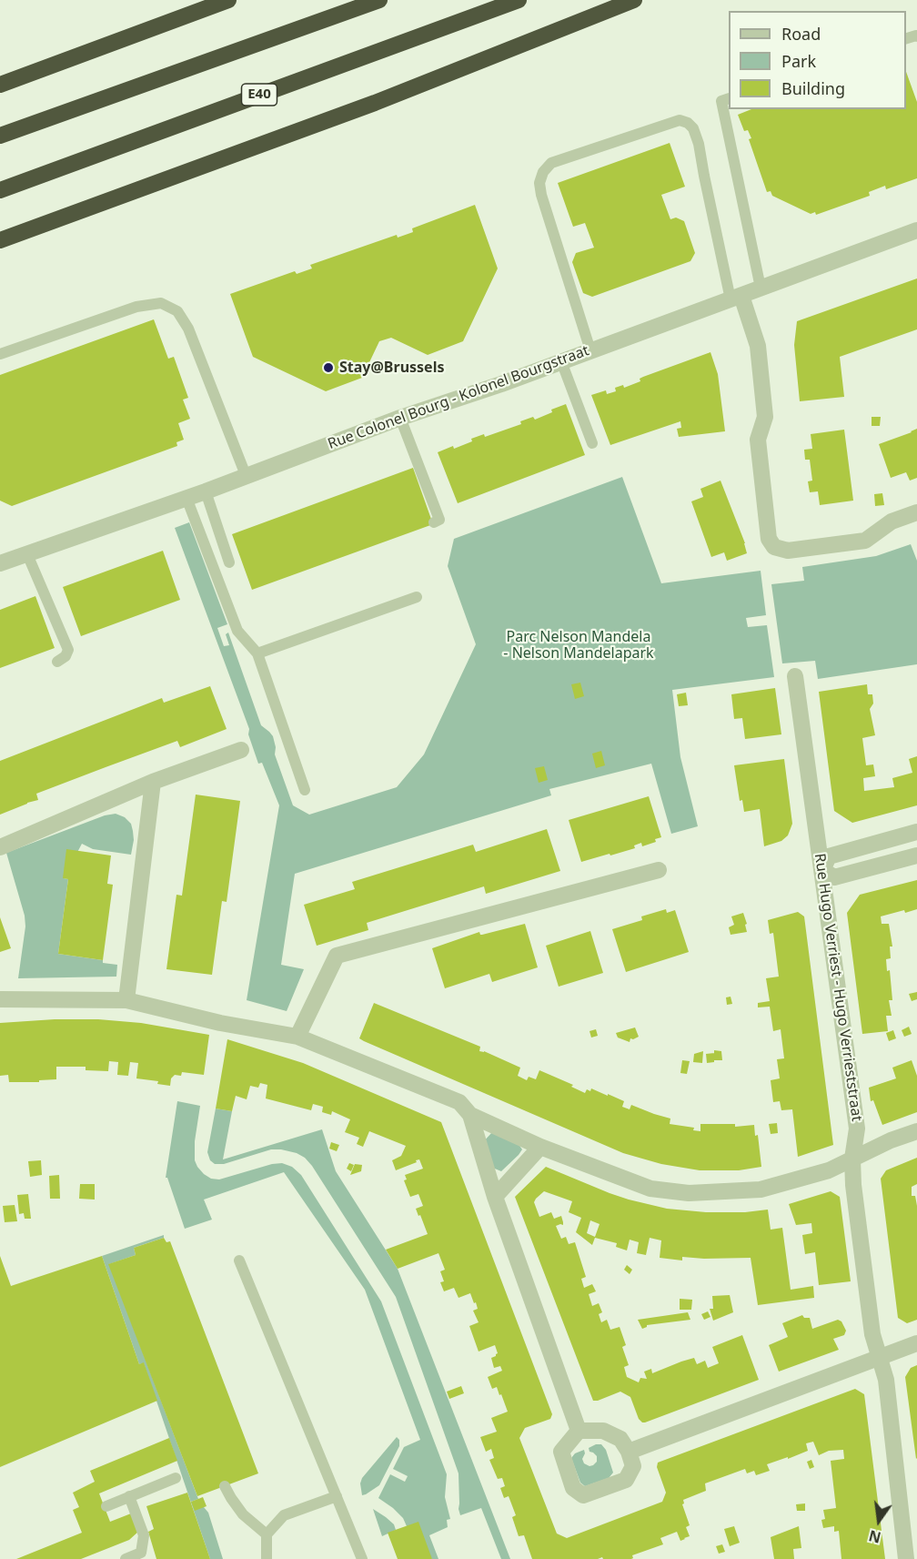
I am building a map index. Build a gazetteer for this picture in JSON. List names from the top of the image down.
{
  "streets": {
    "highway": ["E40"],
    "street": ["Rue Colonel Bourg - Kolonel Bourgstraat", "Rue Hugo Verriest - Hugo Verrieststraat"]
  },
  "parks": ["Parc Nelson Mandela - Nelson Mandelapark"],
  "places": ["Stay@Brussels"],
  "legend": ["Road", "Park", "Building"],
  "north": "bottom"
}
